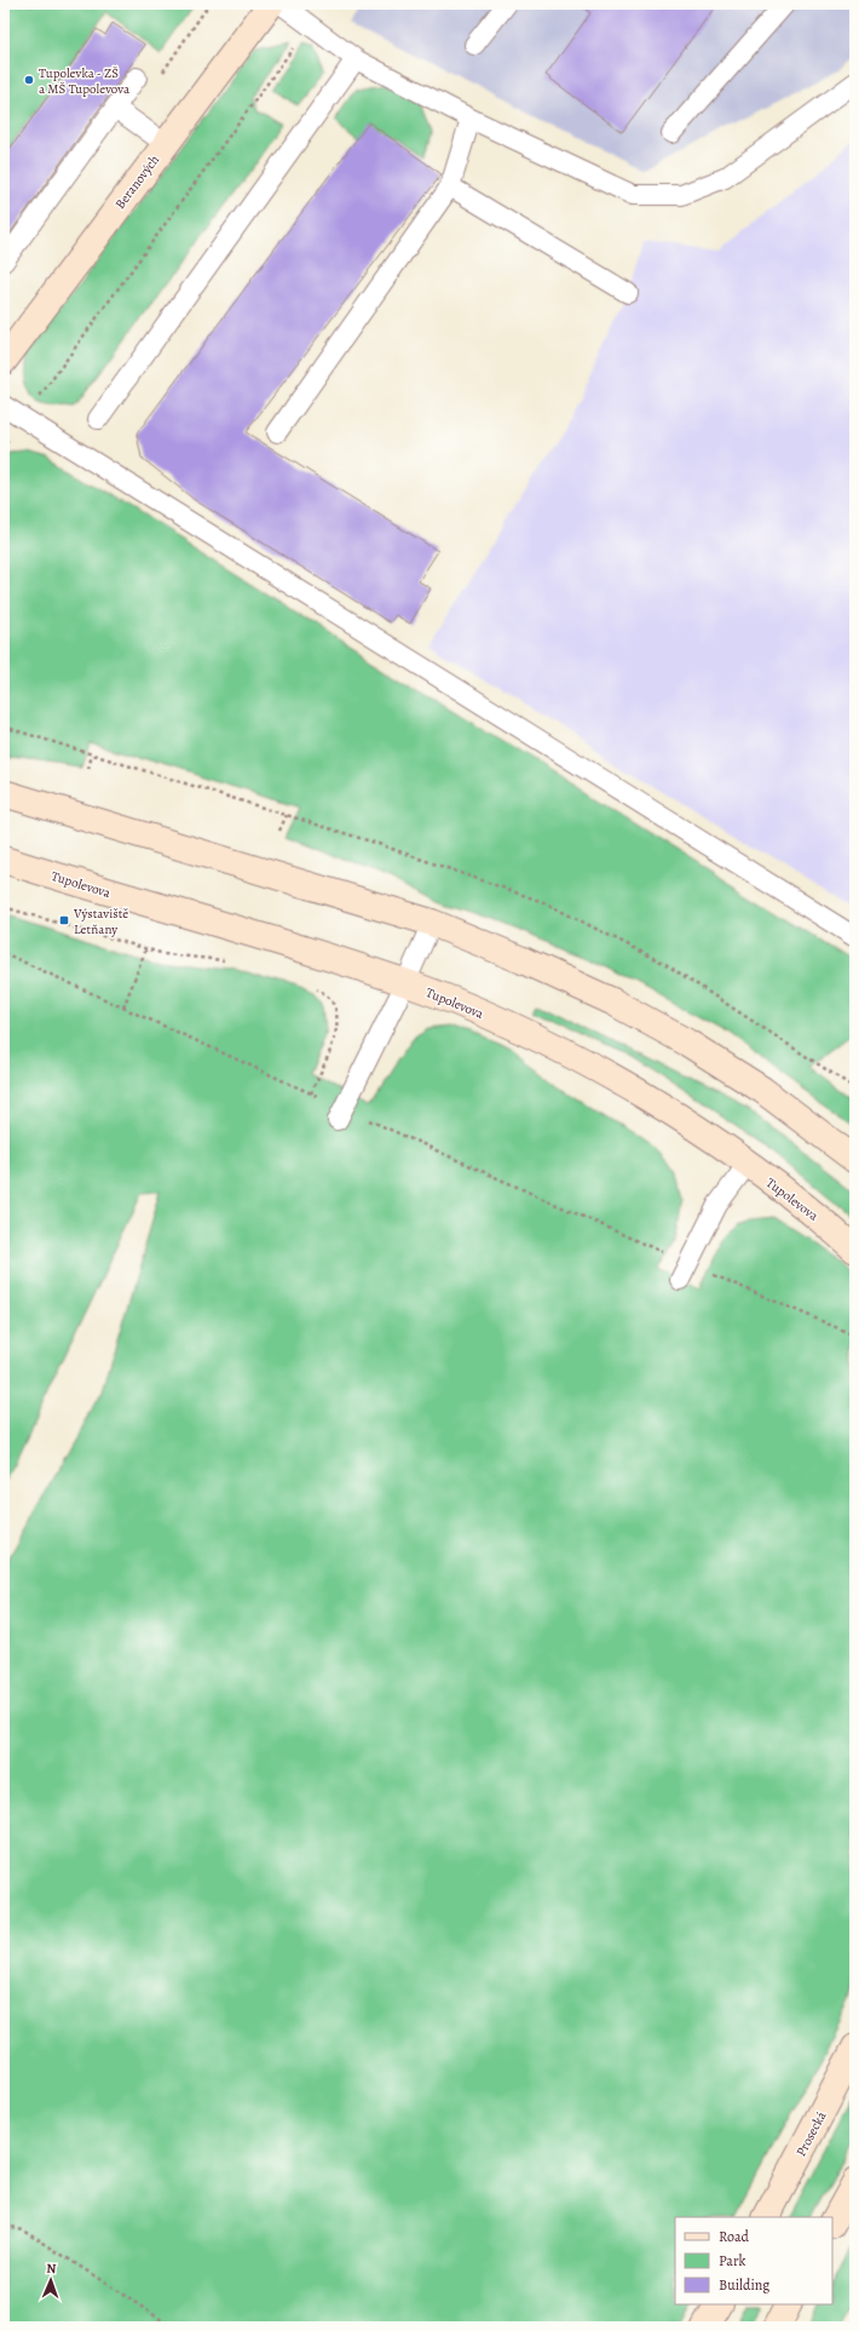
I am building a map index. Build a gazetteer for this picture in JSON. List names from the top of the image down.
{
  "streets": {
    "main road": ["Beranových", "Tupolevova", "Prosecká"]
  },
  "places": {
    "other": ["Tupolevka - ZŠ a MŠ Tupolevova"],
    "transit": ["Výstaviště Letňany"]
  },
  "legend": ["Road", "Park", "Building"],
  "north": "top"
}
